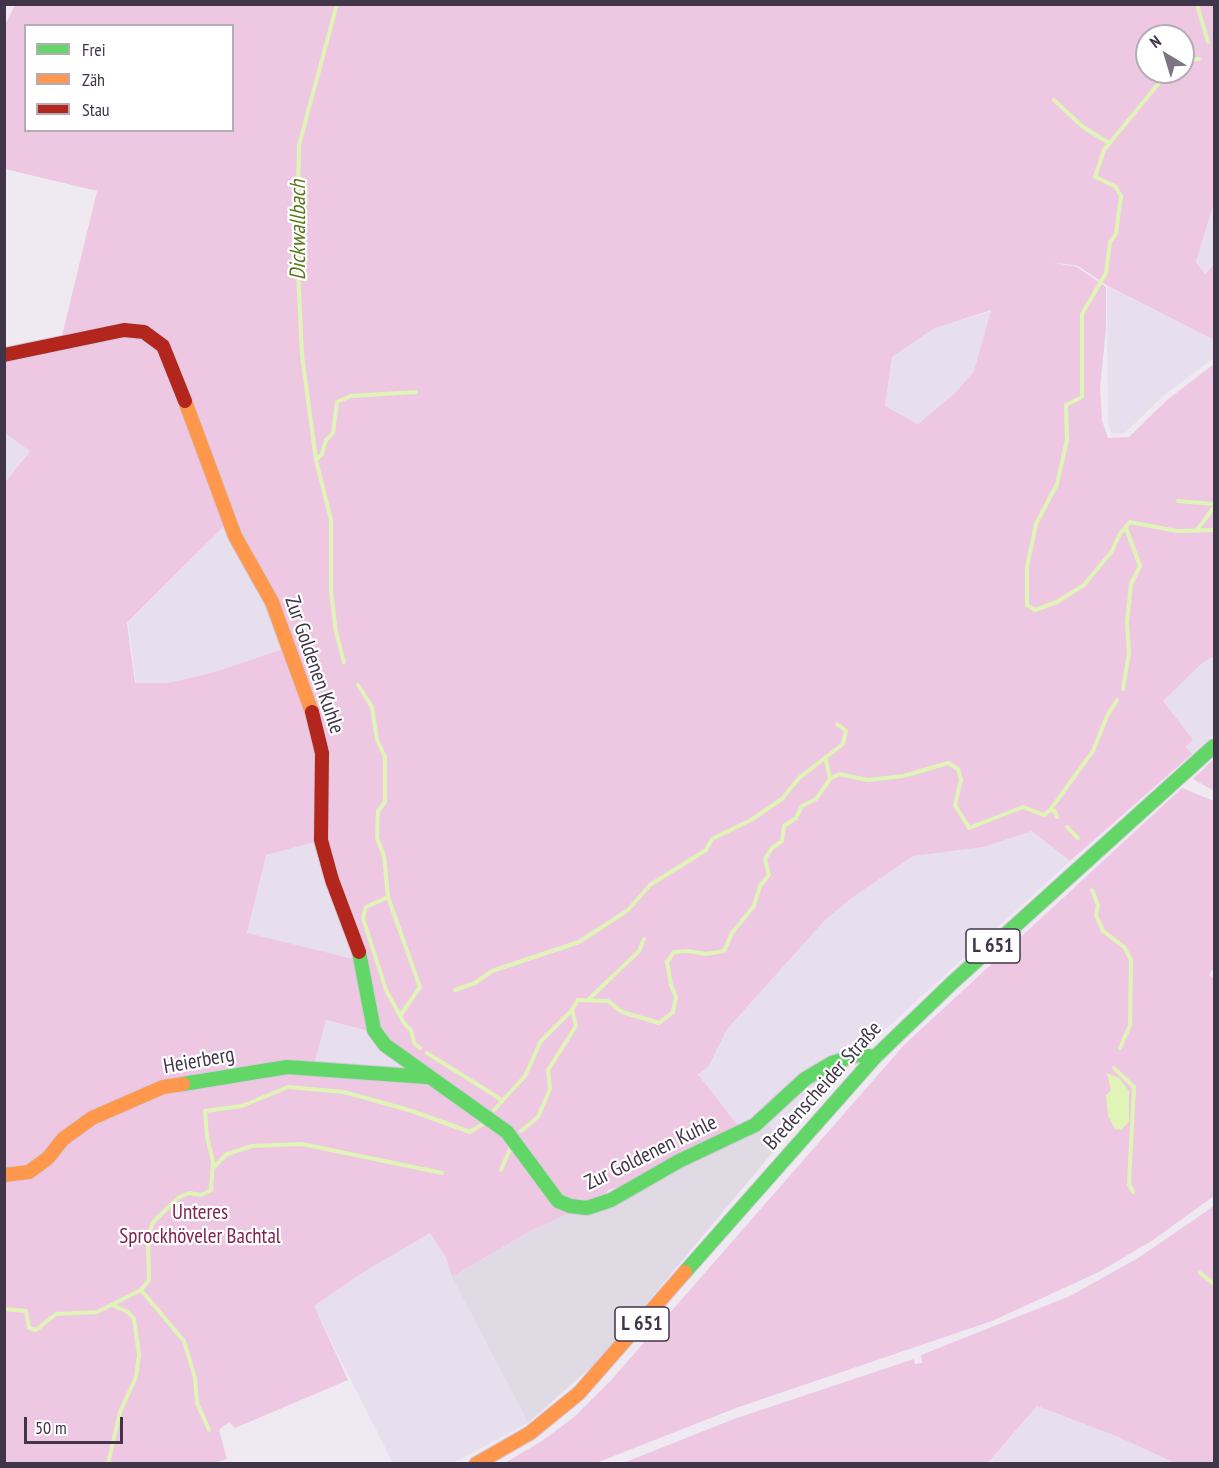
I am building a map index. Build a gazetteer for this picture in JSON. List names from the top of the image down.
{
  "streets": {
    "street": [
      "Zur Goldenen Kuhle",
      "L 651",
      "Heierberg",
      "Bredenscheider Straße"
    ]
  },
  "crossings": [
    ["Zur Goldenen Kuhle", "Heierberg"],
    ["Zur Goldenen Kuhle", "Bredenscheider Straße"]
  ],
  "water": ["Dickwallbach"],
  "parks": ["Unteres Sprockhöveler Bachtal"],
  "legend": ["Frei", "Zäh", "Stau"],
  "scale_bar": "50 m",
  "north": "top left"
}
